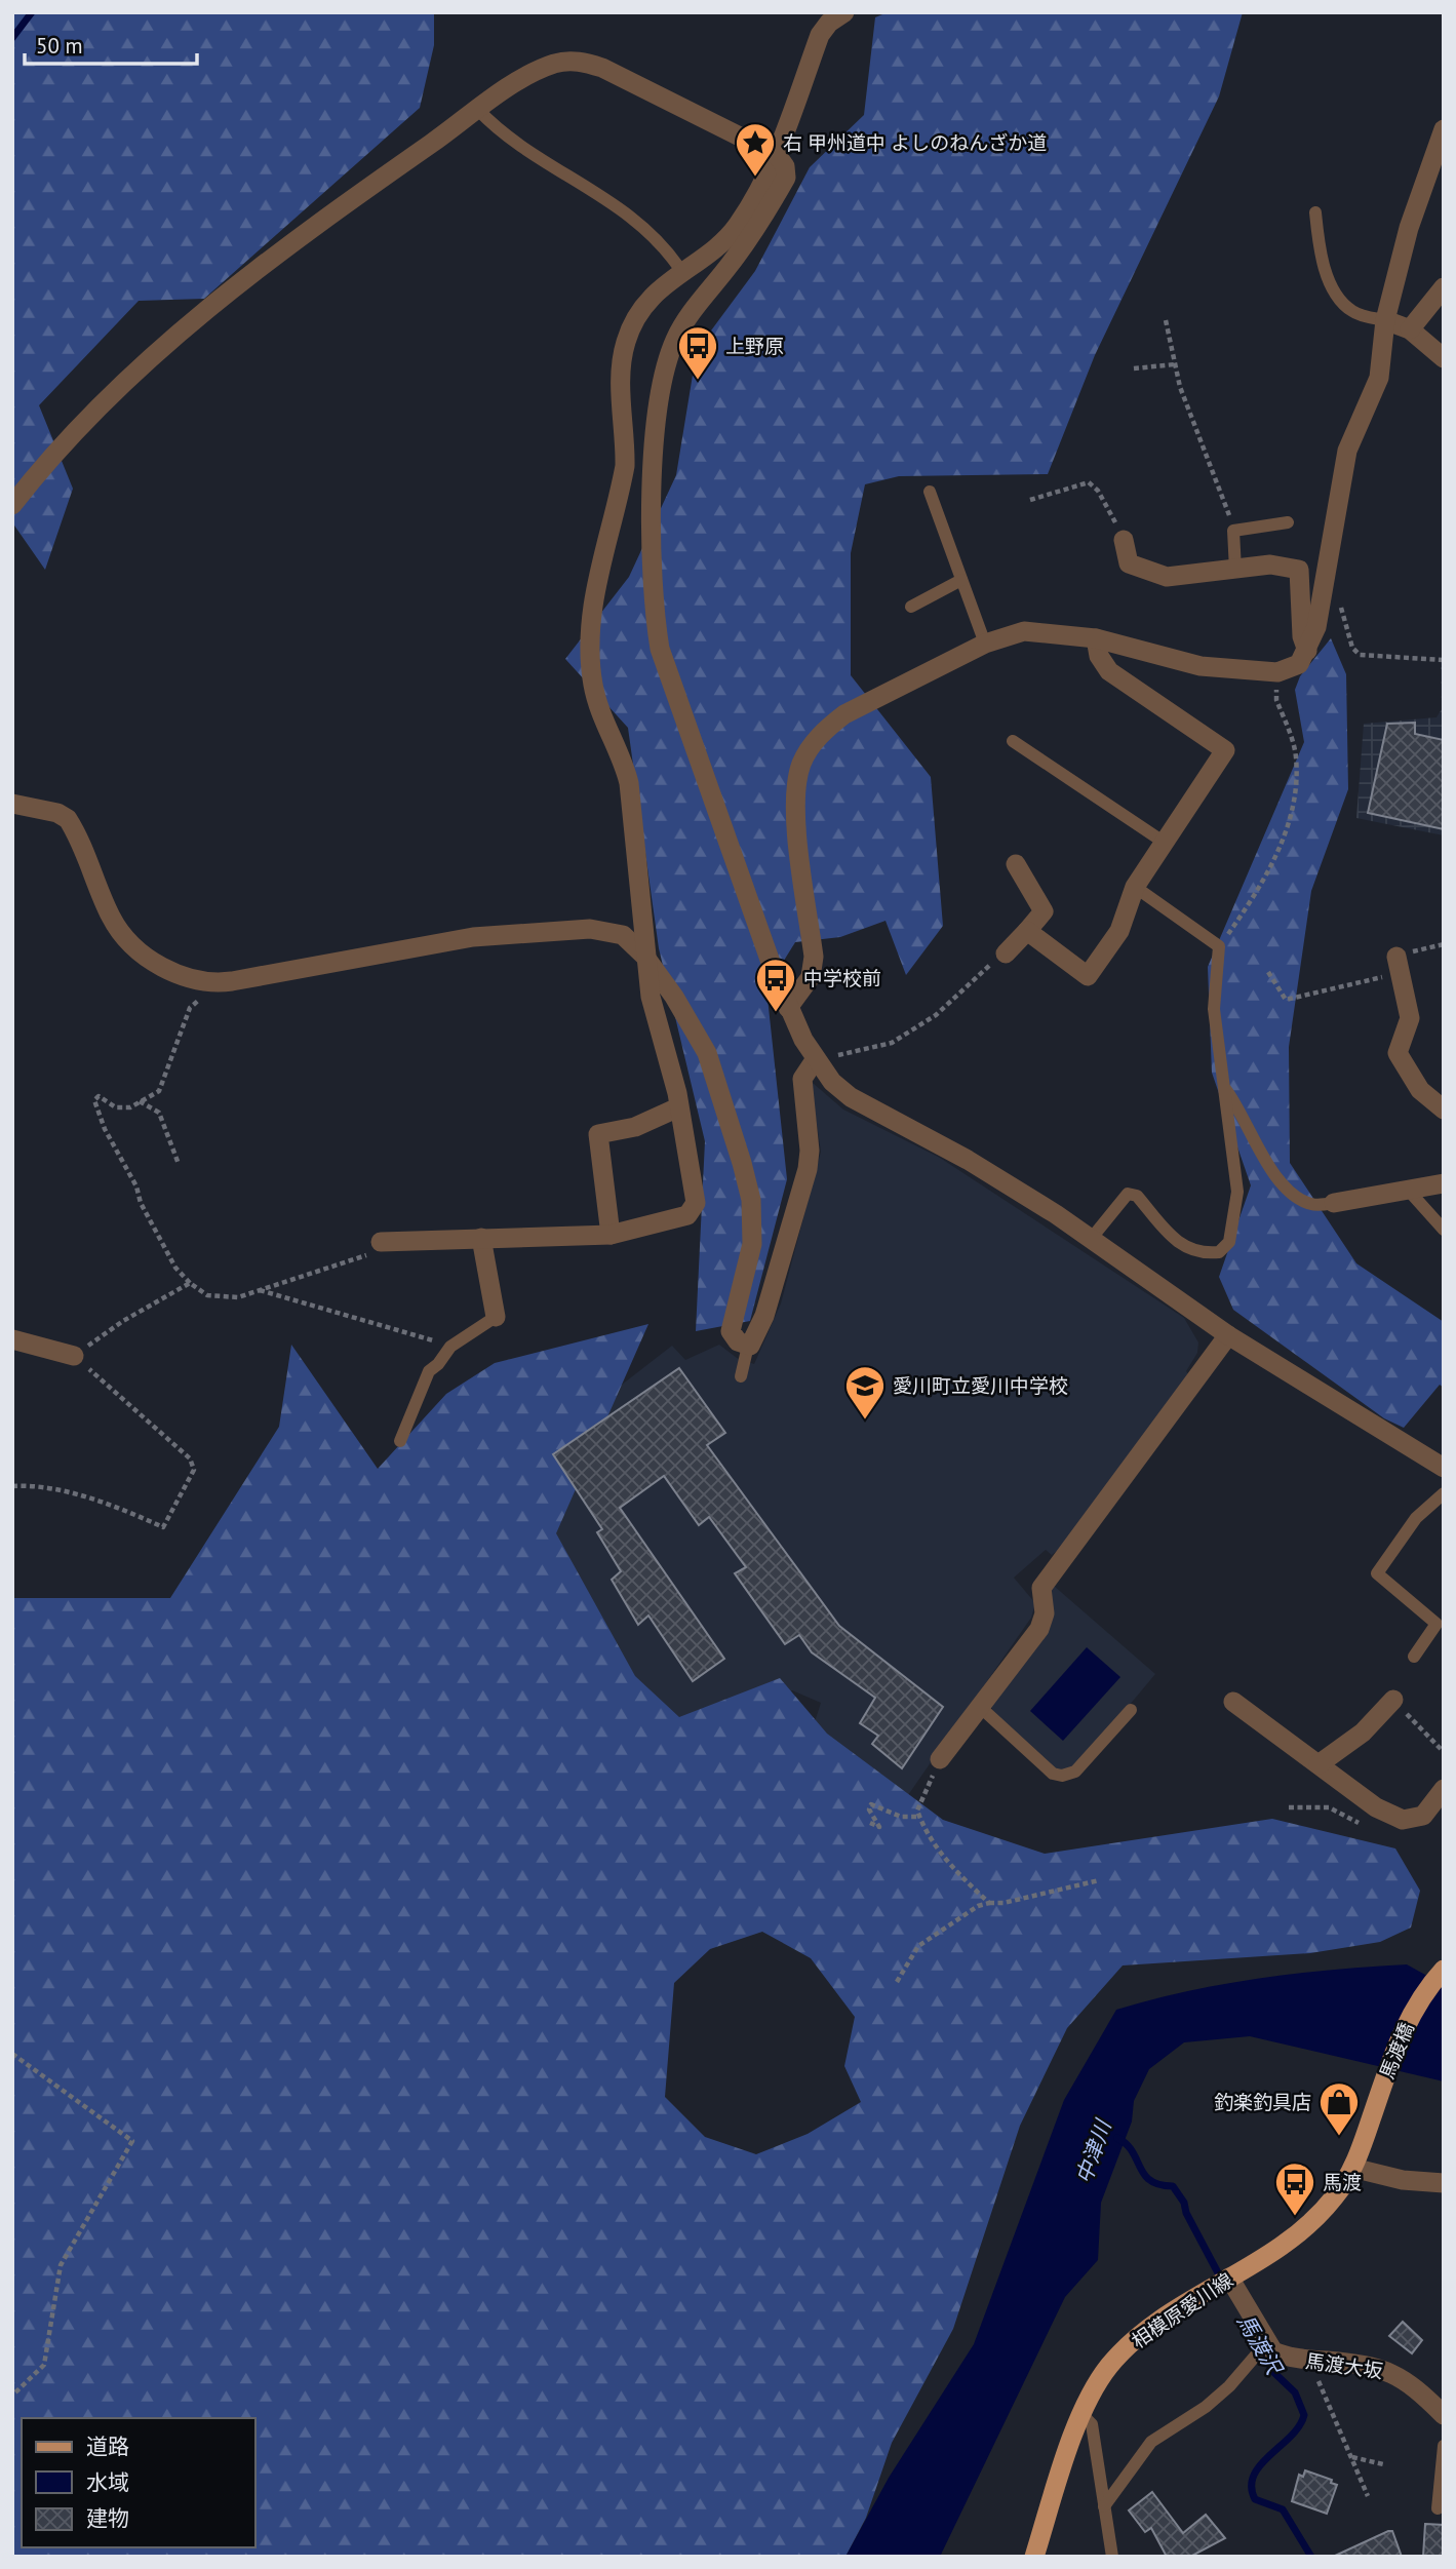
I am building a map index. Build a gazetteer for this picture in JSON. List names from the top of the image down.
{
  "streets": {
    "main road": ["馬渡橋", "相模原愛川線"],
    "street": ["馬渡大坂"]
  },
  "crossings": [
    ["馬渡橋", "相模原愛川線"]
  ],
  "water": ["中津川", "馬渡沢"],
  "places": {
    "place": ["右 甲州道中 よしのねんざか道"],
    "bus stop": ["上野原", "中学校前", "馬渡"],
    "school or university": ["愛川町立愛川中学校"],
    "shop": ["釣楽釣具店"]
  },
  "legend": ["道路", "水域", "建物"],
  "scale_bar": "50 m"
}
